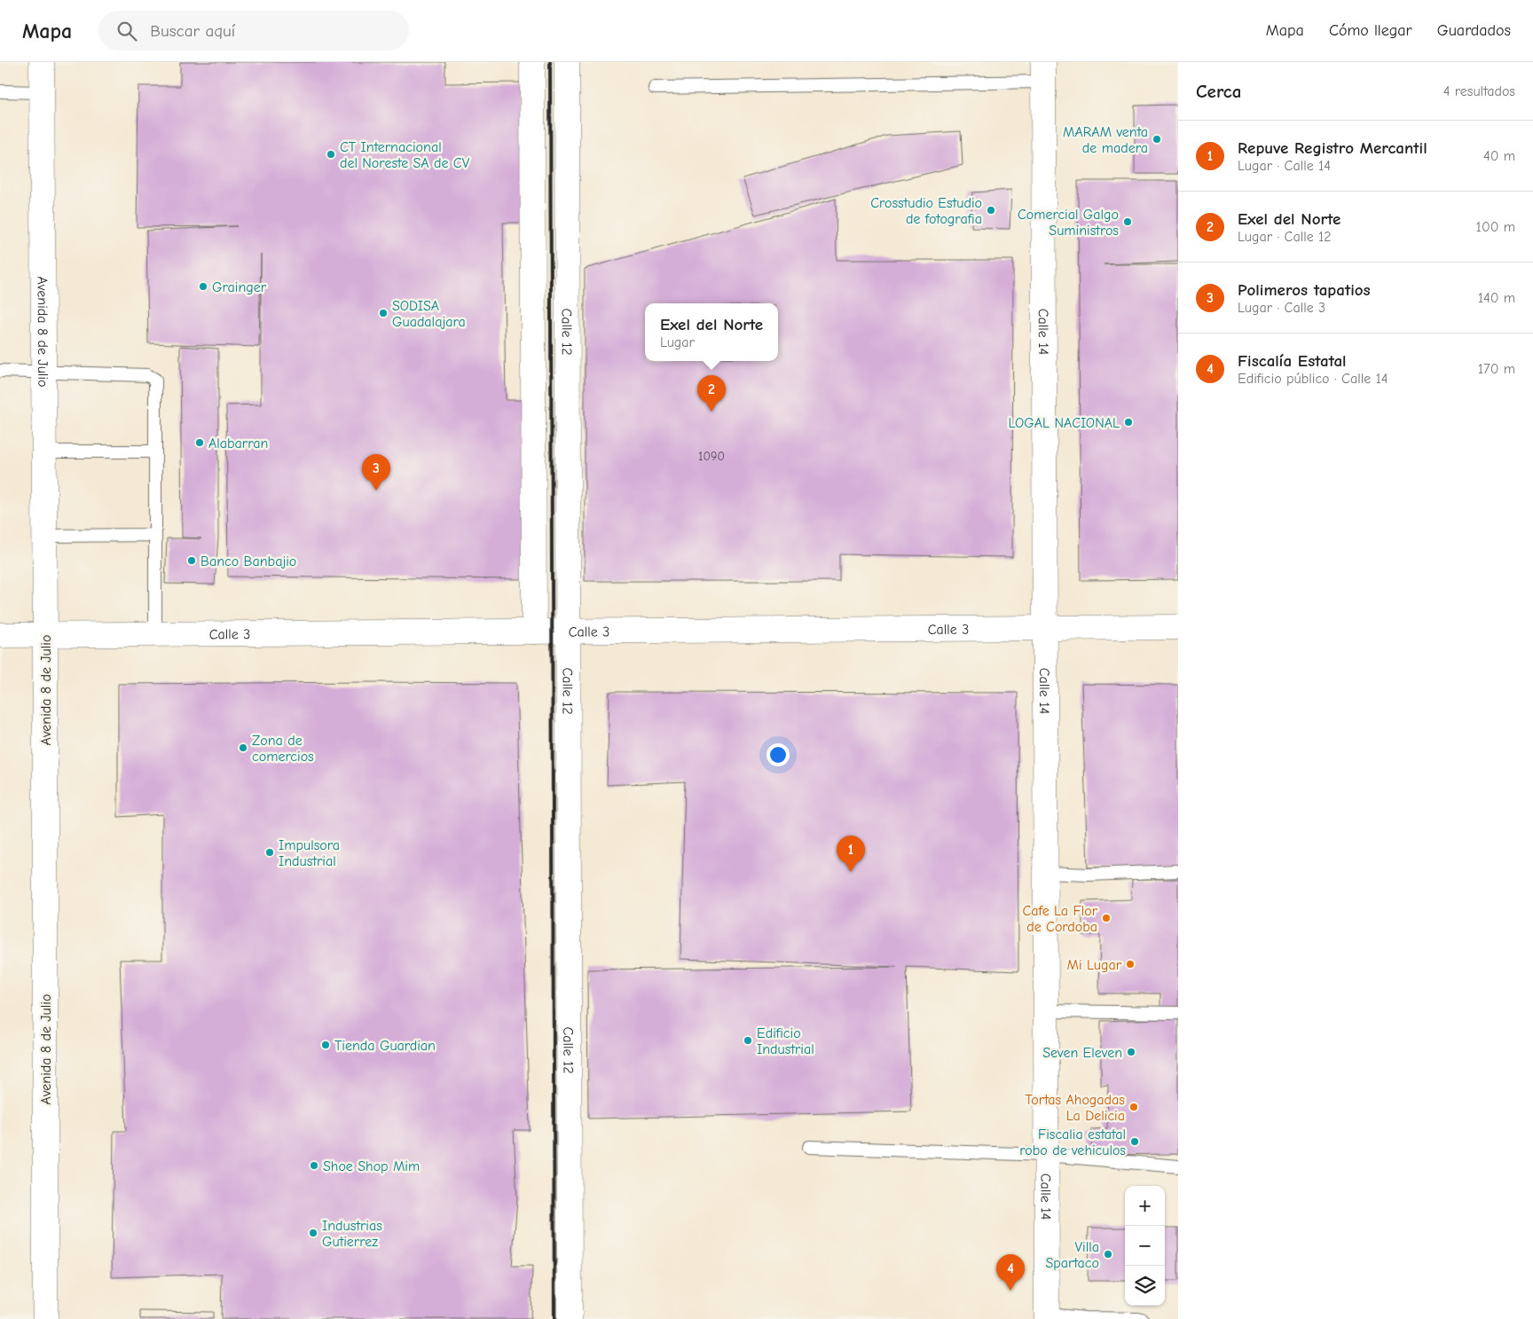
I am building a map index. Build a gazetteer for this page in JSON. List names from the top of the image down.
{
  "streets": {
    "street": [
      "Avenida 8 de Julio",
      "Calle 12",
      "Calle 14",
      "Calle 3"
    ]
  },
  "crossings": [
    ["Avenida 8 de Julio", "Calle 3"],
    ["Calle 12", "Calle 3"],
    ["Calle 14", "Calle 3"]
  ],
  "places": [
    "MARAM venta de madera",
    "CT Internacional del Noreste SA de CV",
    "Crosstudio Estudio de fotografia",
    "Comercial Galgo Suministros",
    "Grainger",
    "SODISA Guadalajara",
    "LOGAL NACIONAL",
    "Alabarran",
    "Banco Banbajio",
    "Zona de comercios",
    "Impulsora Industrial",
    "Cafe La Flor de Cordoba",
    "Mi Lugar",
    "Edificio Industrial",
    "Tienda Guardian",
    "Seven Eleven",
    "Tortas Ahogadas La Delicia",
    "Fiscalia estatal robo de vehiculos",
    "Shoe Shop Mim",
    "Industrias Gutierrez",
    "Villa Spartaco"
  ],
  "house_numbers": ["1090"],
  "page": {
    "header": "Mapa",
    "search": "Buscar aquí",
    "nav": ["Mapa", "Cómo llegar", "Guardados"],
    "heading": ["Cerca", "4 resultados"],
    "list": [
      {
        "mark": "1",
        "name": "Repuve Registro Mercantil",
        "note": "Lugar · Calle 14",
        "value": "40 m"
      },
      {
        "mark": "2",
        "name": "Exel del Norte",
        "note": "Lugar · Calle 12",
        "value": "100 m"
      },
      {
        "mark": "3",
        "name": "Polimeros tapatios",
        "note": "Lugar · Calle 3",
        "value": "140 m"
      },
      {
        "mark": "4",
        "name": "Fiscalía Estatal",
        "note": "Edificio público · Calle 14",
        "value": "170 m"
      }
    ],
    "popup": ["Exel del Norte", "Lugar"],
    "pins": [
      "2",
      "3",
      "1",
      "4"
    ],
    "map_buttons": ["+", "−"]
  }
}
